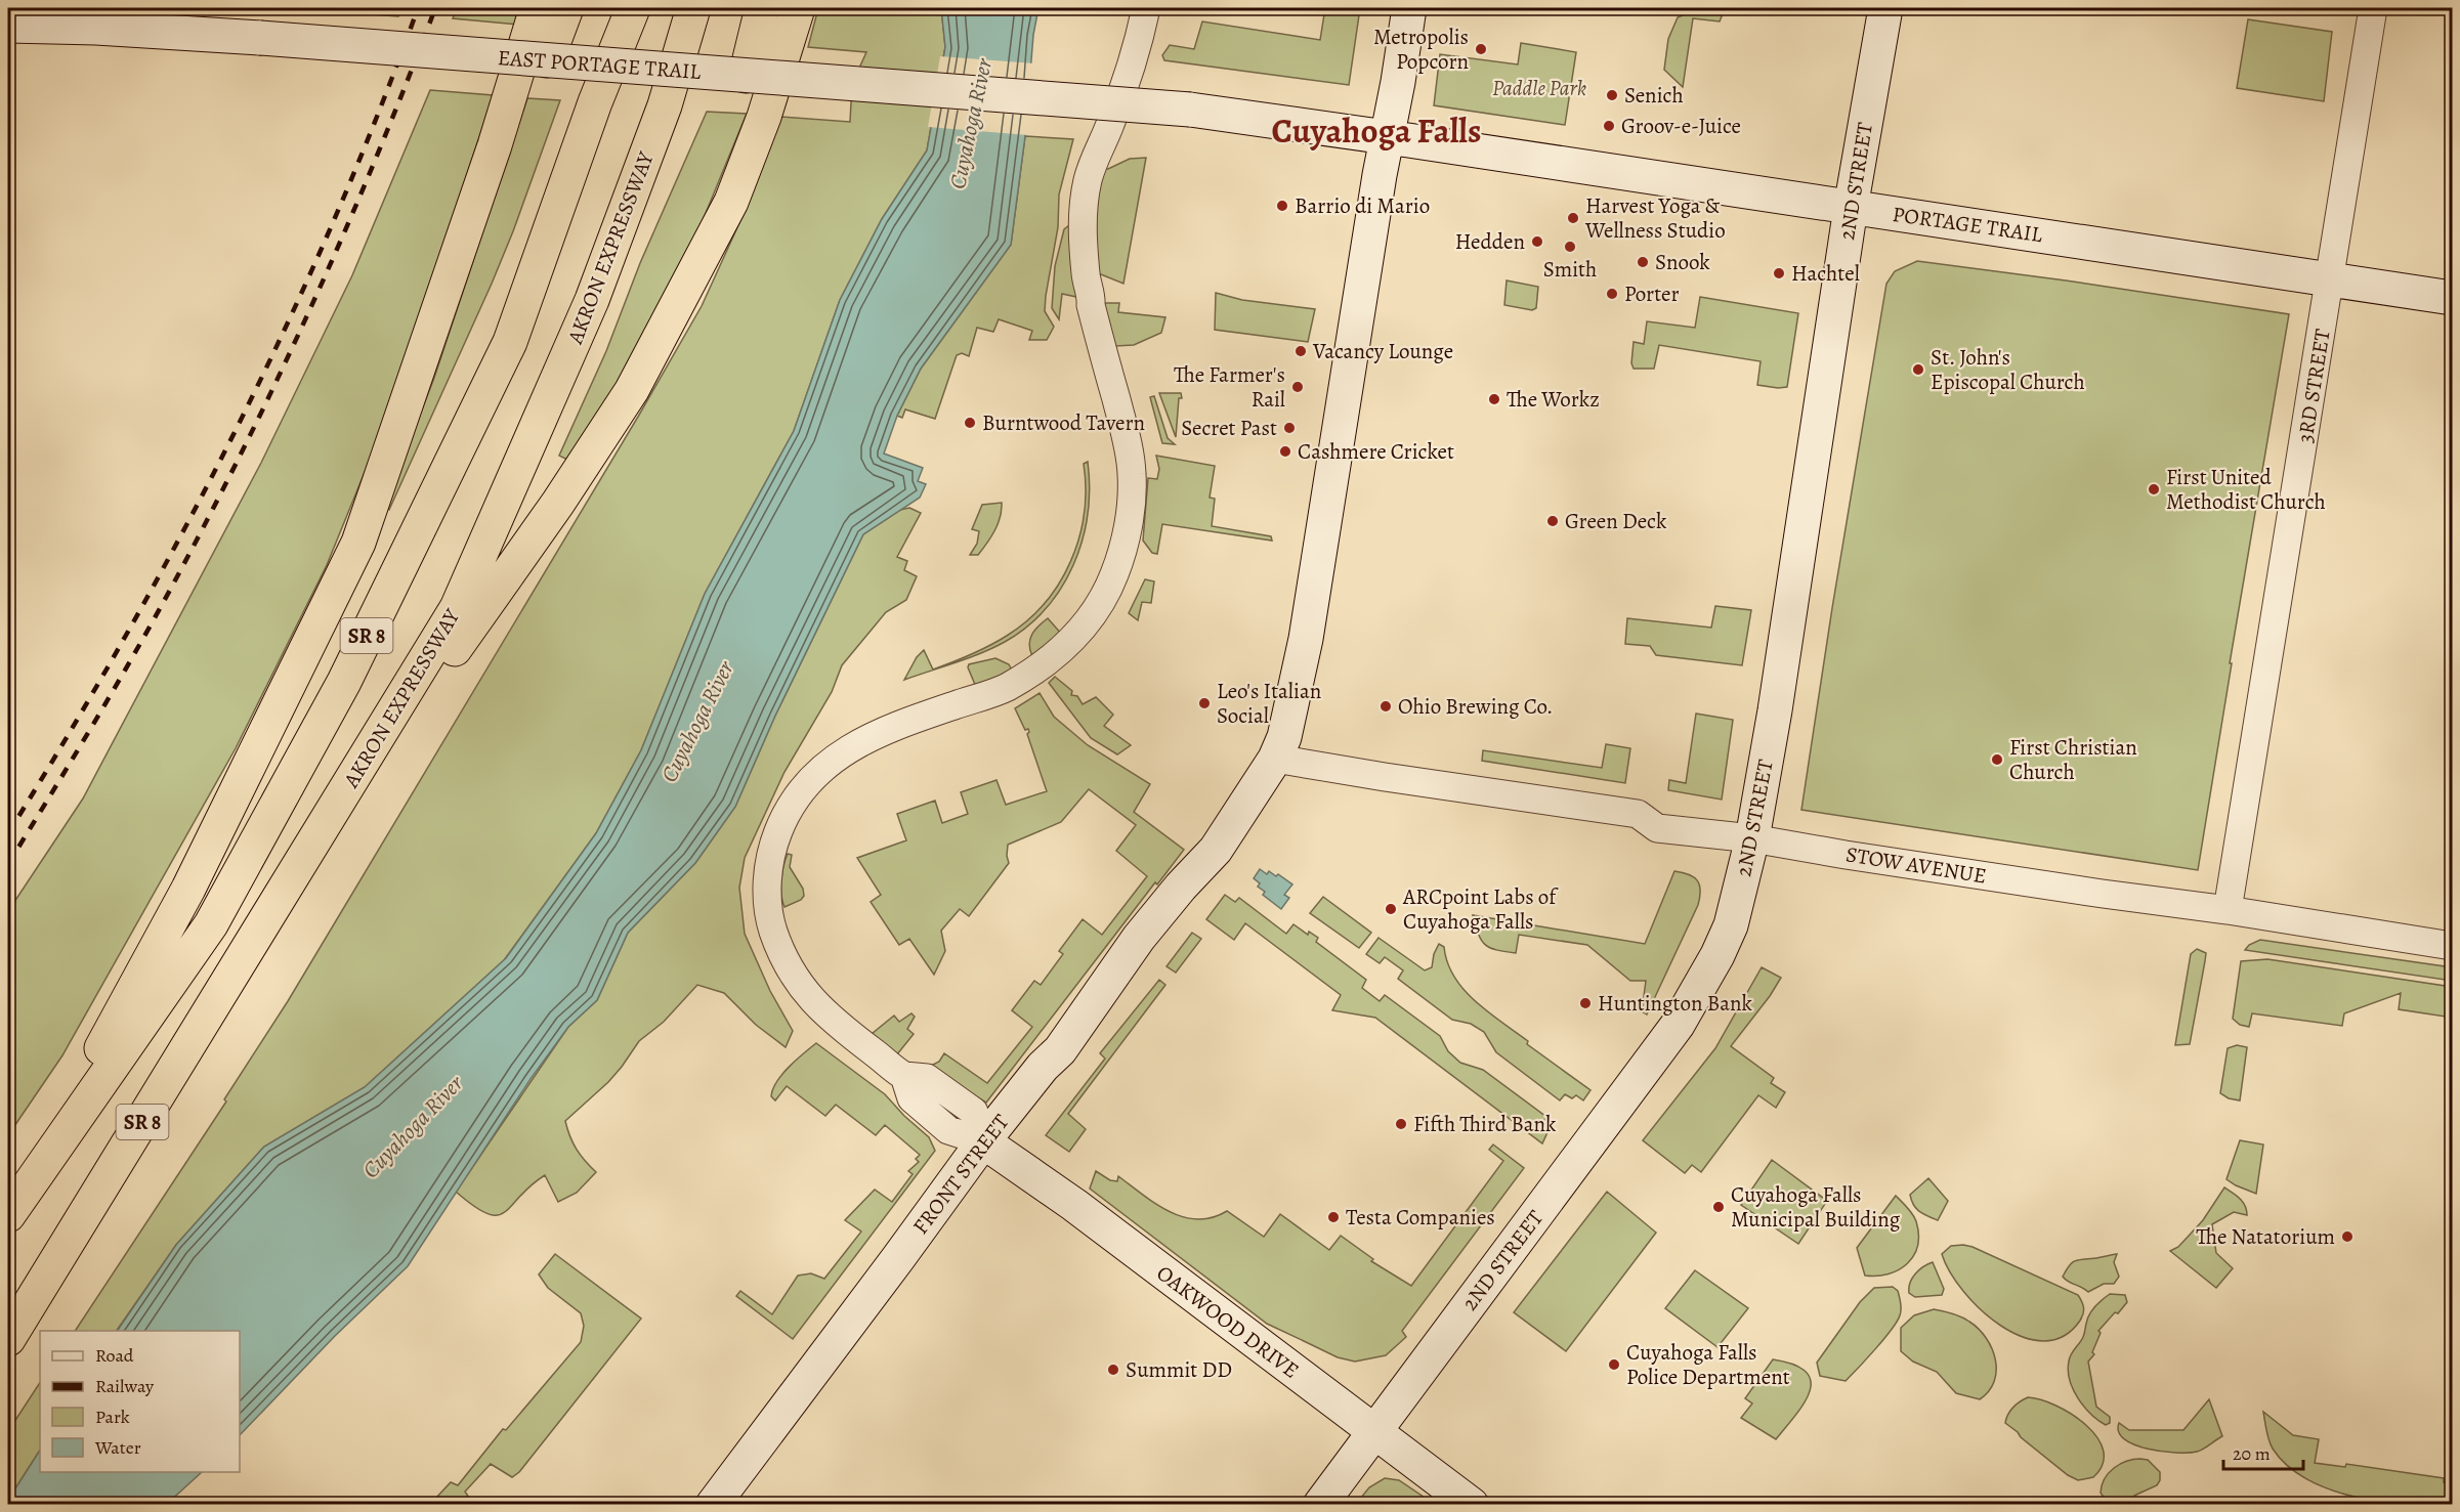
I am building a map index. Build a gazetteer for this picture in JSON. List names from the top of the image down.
{
  "streets": {
    "highway": ["AKRON EXPRESSWAY", "SR 8"],
    "main road": [
      "EAST PORTAGE TRAIL",
      "2ND STREET",
      "PORTAGE TRAIL",
      "FRONT STREET",
      "OAKWOOD DRIVE"
    ],
    "street": ["3RD STREET", "STOW AVENUE"]
  },
  "crossings": [
    ["EAST PORTAGE TRAIL", "PORTAGE TRAIL"],
    ["2ND STREET", "PORTAGE TRAIL"],
    ["2ND STREET", "STOW AVENUE"],
    ["2ND STREET", "OAKWOOD DRIVE"],
    ["PORTAGE TRAIL", "3RD STREET"],
    ["PORTAGE TRAIL", "FRONT STREET"],
    ["3RD STREET", "STOW AVENUE"],
    ["STOW AVENUE", "FRONT STREET"],
    ["FRONT STREET", "OAKWOOD DRIVE"]
  ],
  "districts": ["Cuyahoga Falls"],
  "water": ["Cuyahoga River"],
  "parks": ["Paddle Park"],
  "places": [
    "Metropolis Popcorn",
    "Senich",
    "Groov-e-Juice",
    "Barrio di Mario",
    "Harvest Yoga & Wellness Studio",
    "Hedden",
    "Smith",
    "Snook",
    "Hachtel",
    "Porter",
    "Vacancy Lounge",
    "St. John's Episcopal Church",
    "The Farmer's Rail",
    "The Workz",
    "Burntwood Tavern",
    "Secret Past",
    "Cashmere Cricket",
    "First United Methodist Church",
    "Green Deck",
    "Leo's Italian Social",
    "Ohio Brewing Co.",
    "First Christian Church",
    "ARCpoint Labs of Cuyahoga Falls",
    "Huntington Bank",
    "Fifth Third Bank",
    "Cuyahoga Falls Municipal Building",
    "Testa Companies",
    "The Natatorium",
    "Cuyahoga Falls Police Department",
    "Summit DD"
  ],
  "legend": [
    "Road",
    "Railway",
    "Park",
    "Water"
  ],
  "scale_bar": "20 m"
}
